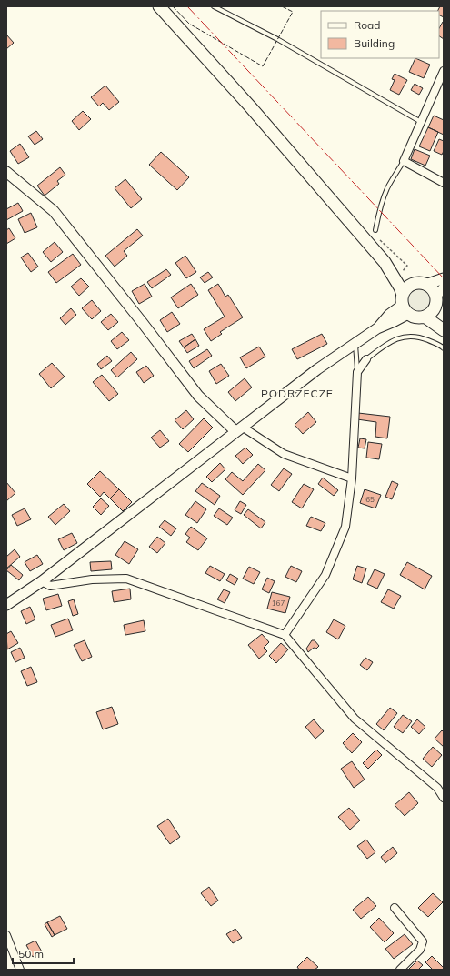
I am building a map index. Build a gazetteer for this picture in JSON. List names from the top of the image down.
{
  "districts": ["PODRZECZE"],
  "house_numbers": ["65", "167"],
  "legend": ["Road", "Building"],
  "scale_bar": "50 m"
}
